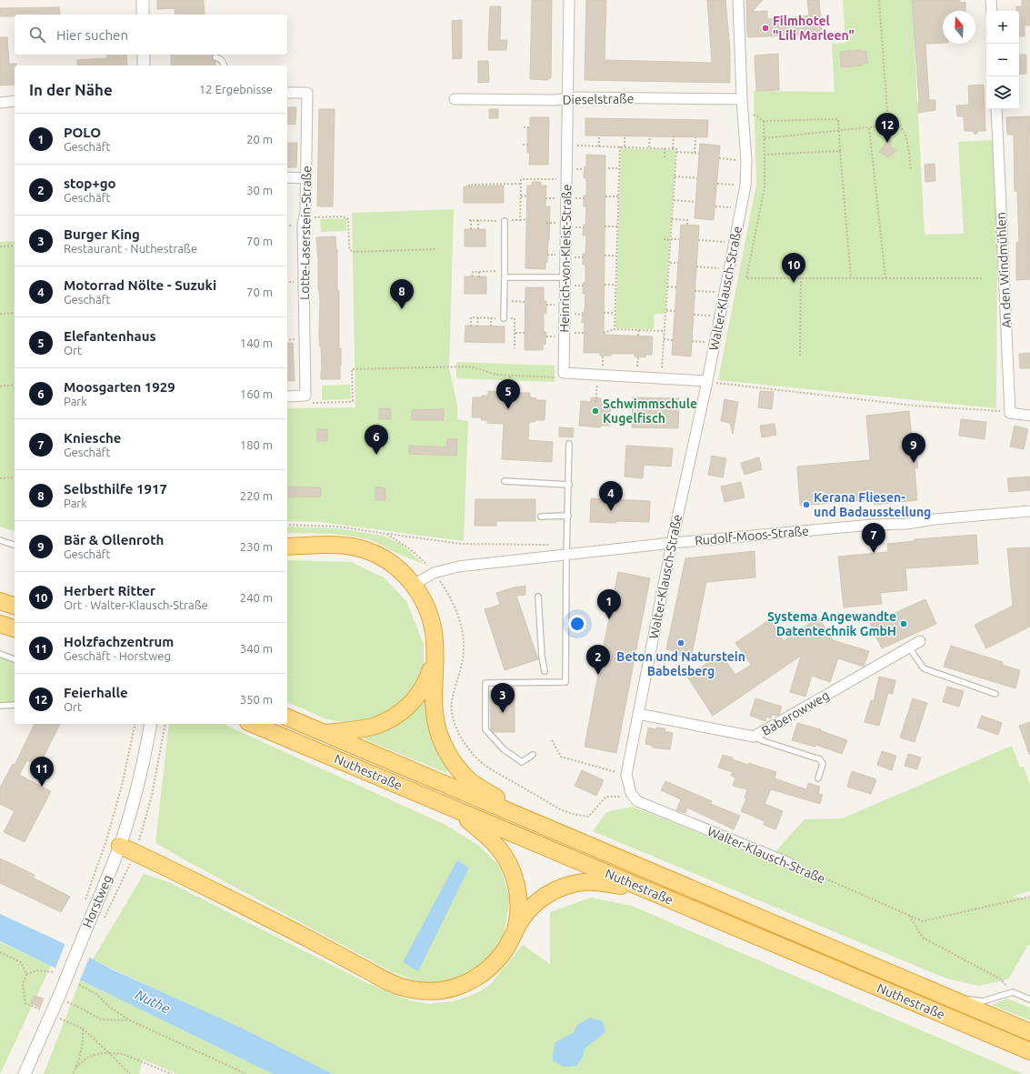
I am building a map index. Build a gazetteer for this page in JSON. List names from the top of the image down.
{
  "streets": {
    "highway": ["Nuthestraße"],
    "street": [
      "Dieselstraße",
      "Lotte-Laserstein-Straße",
      "Heinrich-von-Kleist-Straße",
      "An den Windmühlen",
      "Walter-Klausch-Straße",
      "Rudolf-Moos-Straße",
      "Baberowweg",
      "Horstweg"
    ]
  },
  "crossings": [
    ["Dieselstraße", "Heinrich-von-Kleist-Straße"],
    ["Dieselstraße", "Walter-Klausch-Straße"],
    ["Heinrich-von-Kleist-Straße", "Walter-Klausch-Straße"],
    ["Walter-Klausch-Straße", "Rudolf-Moos-Straße"],
    ["Walter-Klausch-Straße", "Baberowweg"]
  ],
  "water": ["Nuthe"],
  "places": [
    "Filmhotel \"Lili Marleen\"",
    "Schwimmschule Kugelfisch",
    "Kerana Fliesen- und Badausstellung",
    "Systema Angewandte Datentechnik GmbH",
    "Beton und Naturstein Babelsberg"
  ],
  "north": "top",
  "page": {
    "map_buttons": ["+", "−"],
    "search": "Hier suchen",
    "heading": ["In der Nähe", "12 Ergebnisse"],
    "pins": [
      "12",
      "10",
      "8",
      "5",
      "6",
      "9",
      "4",
      "7",
      "1",
      "2",
      "3",
      "11"
    ],
    "list": [
      {
        "mark": "1",
        "name": "POLO",
        "note": "Geschäft",
        "value": "20 m"
      },
      {
        "mark": "2",
        "name": "stop+go",
        "note": "Geschäft",
        "value": "30 m"
      },
      {
        "mark": "3",
        "name": "Burger King",
        "note": "Restaurant · Nuthestraße",
        "value": "70 m"
      },
      {
        "mark": "4",
        "name": "Motorrad Nölte - Suzuki",
        "note": "Geschäft",
        "value": "70 m"
      },
      {
        "mark": "5",
        "name": "Elefantenhaus",
        "note": "Ort",
        "value": "140 m"
      },
      {
        "mark": "6",
        "name": "Moosgarten 1929",
        "note": "Park",
        "value": "160 m"
      },
      {
        "mark": "7",
        "name": "Kniesche",
        "note": "Geschäft",
        "value": "180 m"
      },
      {
        "mark": "8",
        "name": "Selbsthilfe 1917",
        "note": "Park",
        "value": "220 m"
      },
      {
        "mark": "9",
        "name": "Bär & Ollenroth",
        "note": "Geschäft",
        "value": "230 m"
      },
      {
        "mark": "10",
        "name": "Herbert Ritter",
        "note": "Ort · Walter-Klausch-Straße",
        "value": "240 m"
      },
      {
        "mark": "11",
        "name": "Holzfachzentrum",
        "note": "Geschäft · Horstweg",
        "value": "340 m"
      },
      {
        "mark": "12",
        "name": "Feierhalle",
        "note": "Ort",
        "value": "350 m"
      }
    ]
  }
}
